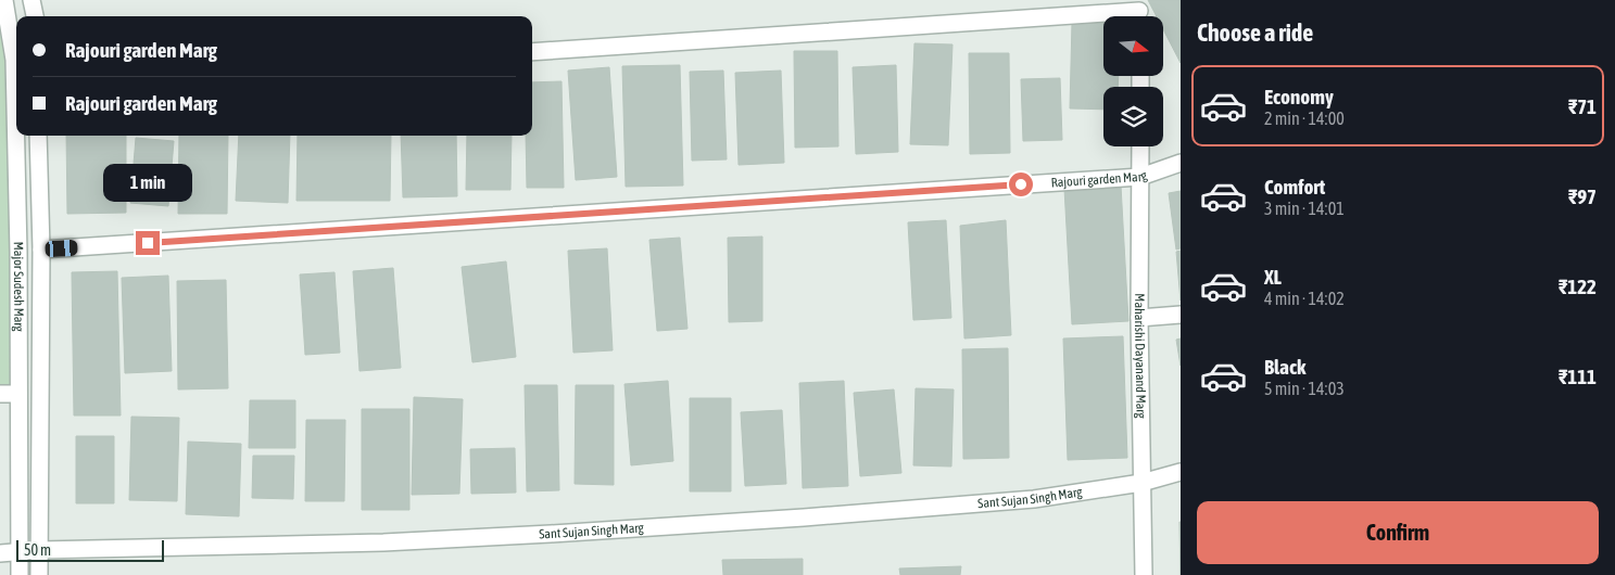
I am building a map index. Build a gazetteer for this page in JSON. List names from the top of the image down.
{
  "streets": {
    "street": [
      "Rajouri garden Marg",
      "Major Sudesh Marg",
      "Maharishi Dayanand Marg",
      "Sant Sujan Singh Marg"
    ]
  },
  "crossings": [
    ["Rajouri garden Marg", "Major Sudesh Marg"],
    ["Rajouri garden Marg", "Maharishi Dayanand Marg"],
    ["Major Sudesh Marg", "Sant Sujan Singh Marg"],
    ["Maharishi Dayanand Marg", "Sant Sujan Singh Marg"]
  ],
  "scale_bar": "50 m",
  "north": "right",
  "page": {
    "heading": "Choose a ride",
    "banner": ["Rajouri garden Marg", "Rajouri garden Marg"],
    "list": [
      {
        "name": "Economy",
        "note": "2 min · 14:00",
        "value": "₹71"
      },
      {
        "name": "Comfort",
        "note": "3 min · 14:01",
        "value": "₹97"
      },
      {
        "name": "XL",
        "note": "4 min · 14:02",
        "value": "₹122"
      },
      {
        "name": "Black",
        "note": "5 min · 14:03",
        "value": "₹111"
      }
    ],
    "bubble": "1 min",
    "buttons": "Confirm",
    "scale": "50 m"
  }
}
